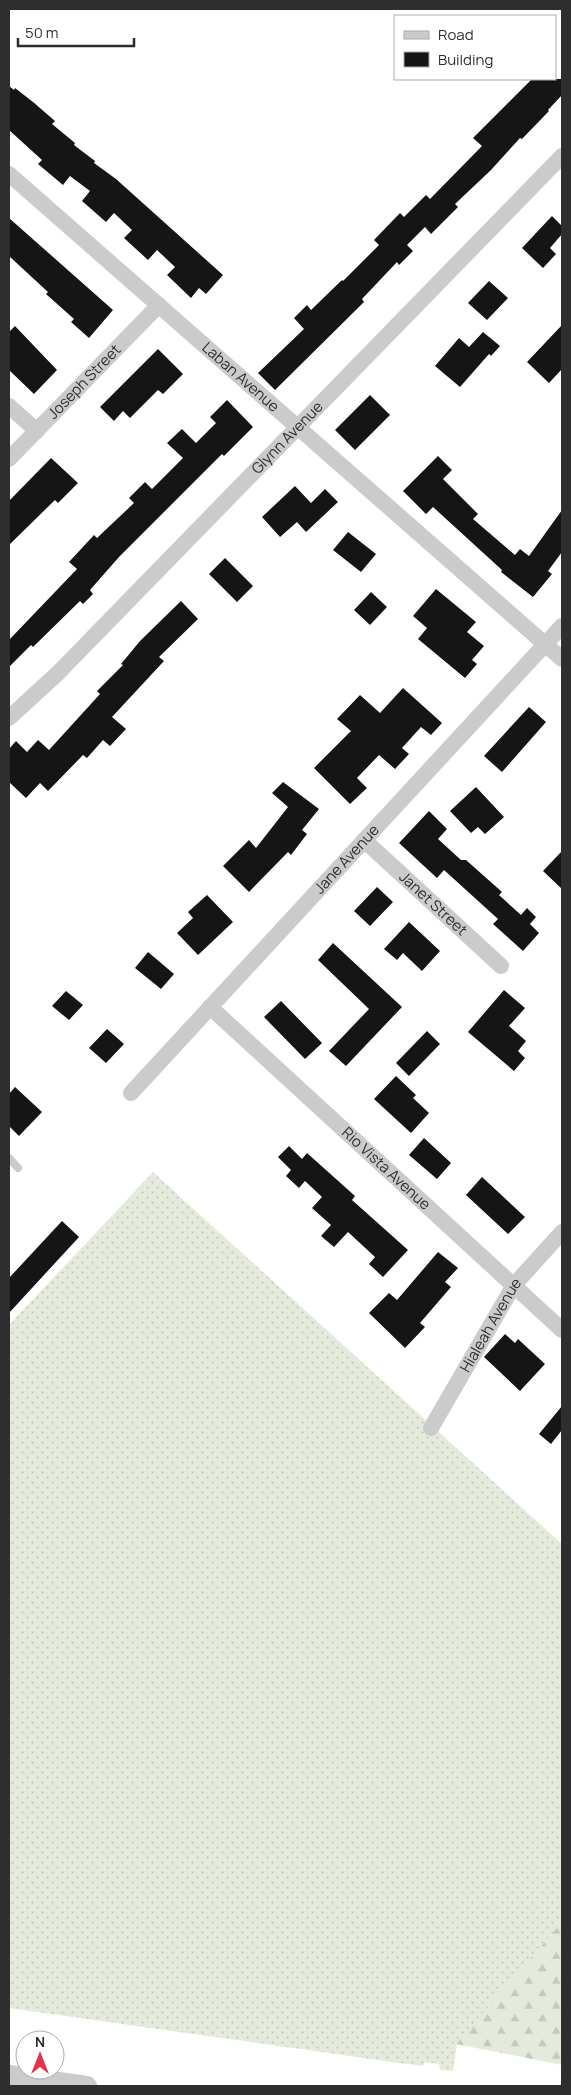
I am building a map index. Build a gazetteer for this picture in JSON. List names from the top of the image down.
{
  "streets": {
    "street": [
      "Laban Avenue",
      "Joseph Street",
      "Glynn Avenue",
      "Jane Avenue",
      "Janet Street",
      "Rio Vista Avenue",
      "Hialeah Avenue"
    ]
  },
  "crossings": [
    ["Laban Avenue", "Joseph Street"],
    ["Laban Avenue", "Glynn Avenue"],
    ["Laban Avenue", "Jane Avenue"],
    ["Jane Avenue", "Janet Street"],
    ["Jane Avenue", "Rio Vista Avenue"],
    ["Rio Vista Avenue", "Hialeah Avenue"]
  ],
  "legend": ["Road", "Building"],
  "scale_bar": "50 m",
  "north": "top"
}
